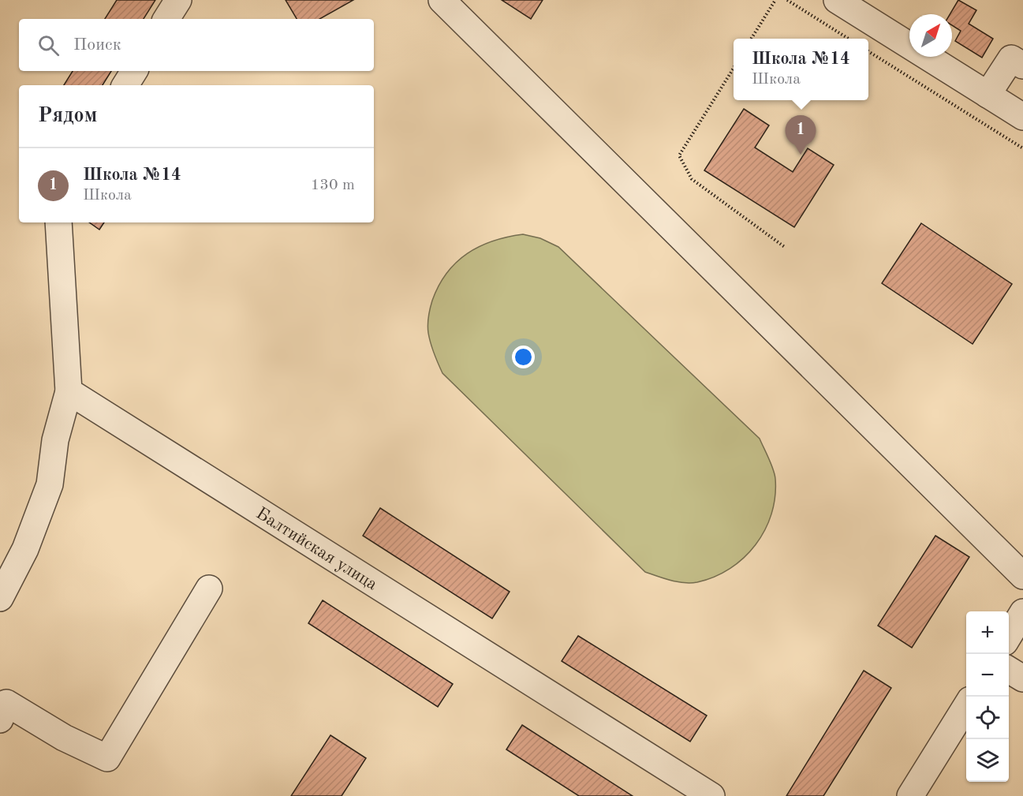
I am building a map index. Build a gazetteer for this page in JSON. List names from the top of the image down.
{
  "streets": {
    "street": ["Балтийская улица"]
  },
  "north": "top right",
  "page": {
    "search": "Поиск",
    "popup": ["Школа №14", "Школа"],
    "heading": "Рядом",
    "pins": "1",
    "list": [
      {
        "mark": "1",
        "name": "Школа №14",
        "note": "Школа",
        "value": "130 m"
      }
    ],
    "map_buttons": ["+", "−"]
  }
}
